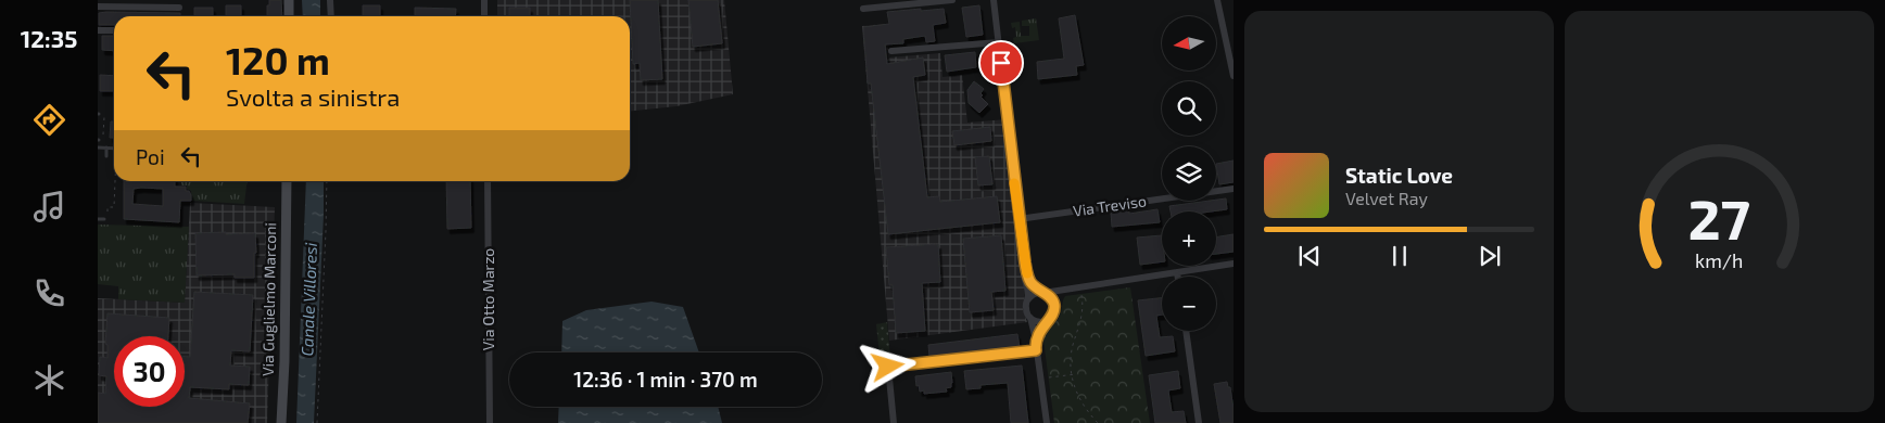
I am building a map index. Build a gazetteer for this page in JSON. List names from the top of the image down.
{
  "streets": {
    "street": ["Via Treviso", "Via Guglielmo Marconi", "Via Otto Marzo"]
  },
  "water": ["Canale Villoresi"],
  "north": "left",
  "page": {
    "tabs": "12:35",
    "map_buttons": ["+", "−"],
    "turn": ["120 m", "Svolta a sinistra"],
    "then": "Poi",
    "song": ["Static Love", "Velvet Ray"],
    "limit": "30",
    "trip": "12:36 · 1 min · 370 m",
    "gauge": ["27", "km/h"]
  }
}
